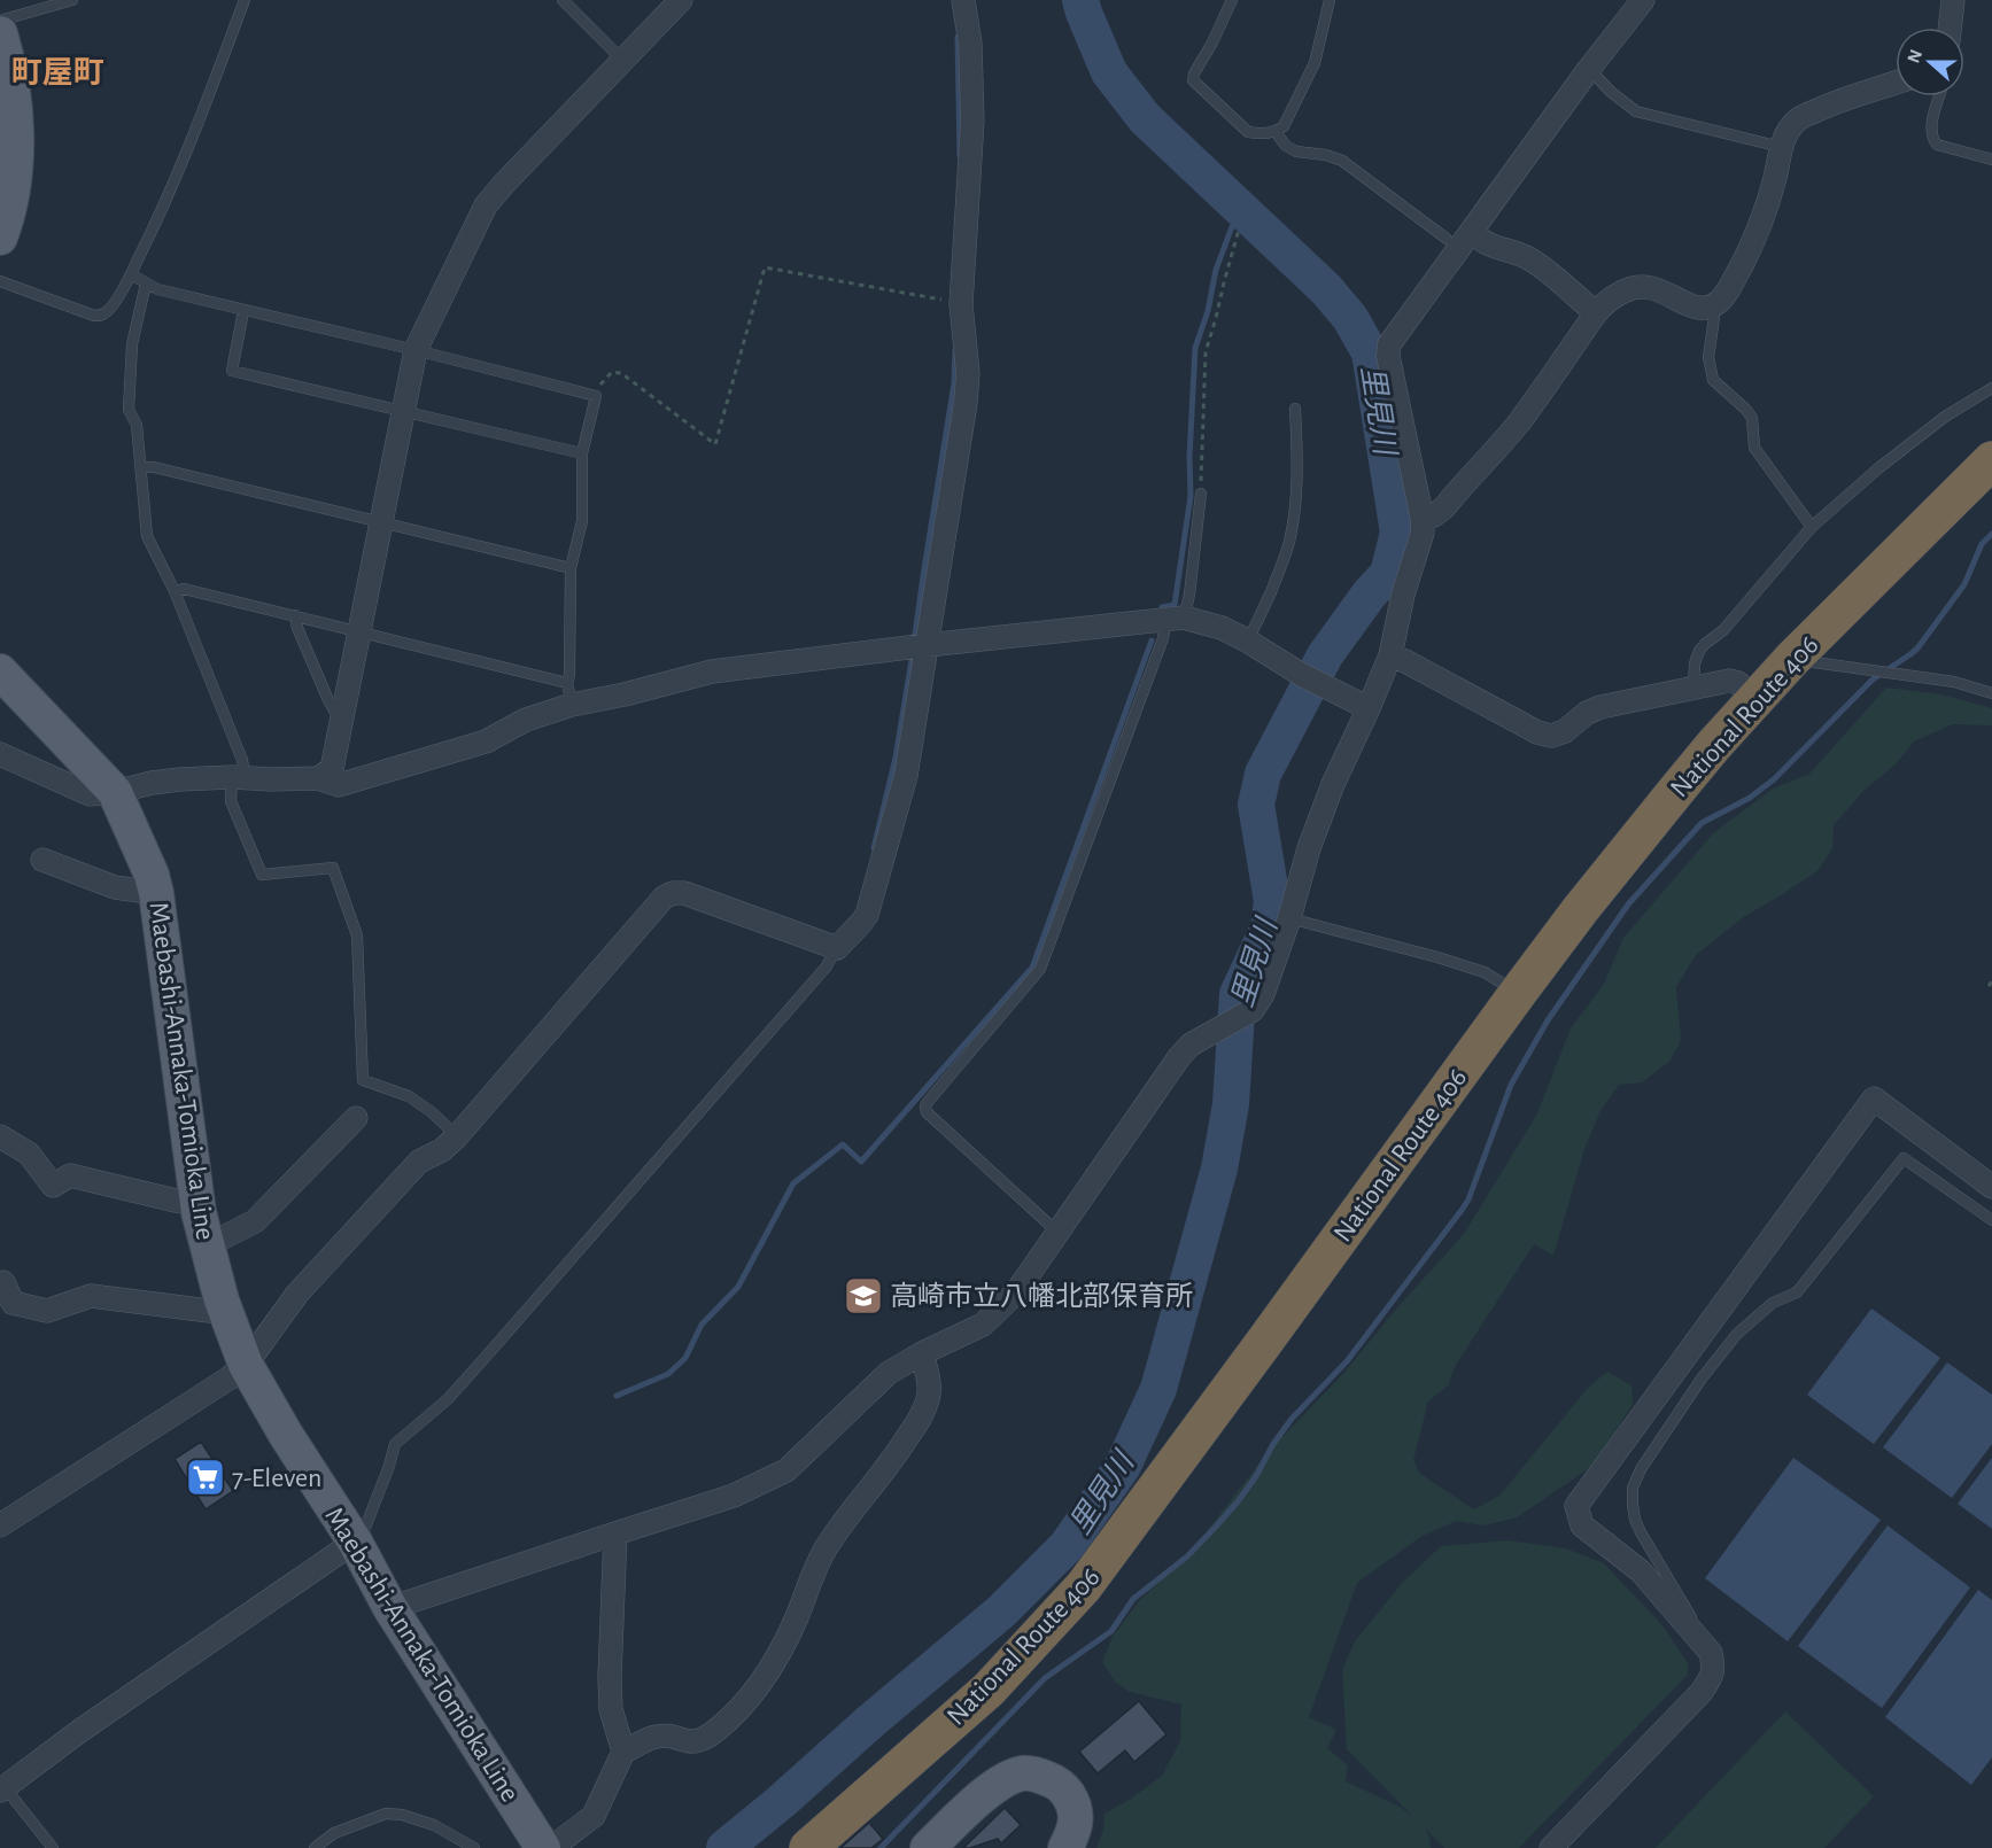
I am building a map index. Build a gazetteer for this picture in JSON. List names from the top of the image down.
{
  "streets": {
    "highway": ["National Route 406"],
    "main road": ["Maebashi-Annaka-Tomioka Line"]
  },
  "districts": ["町屋町"],
  "water": ["里見川"],
  "places": {
    "school or university": ["高崎市立八幡北部保育所"],
    "supermarket": ["7-Eleven"]
  },
  "north": "left"
}
